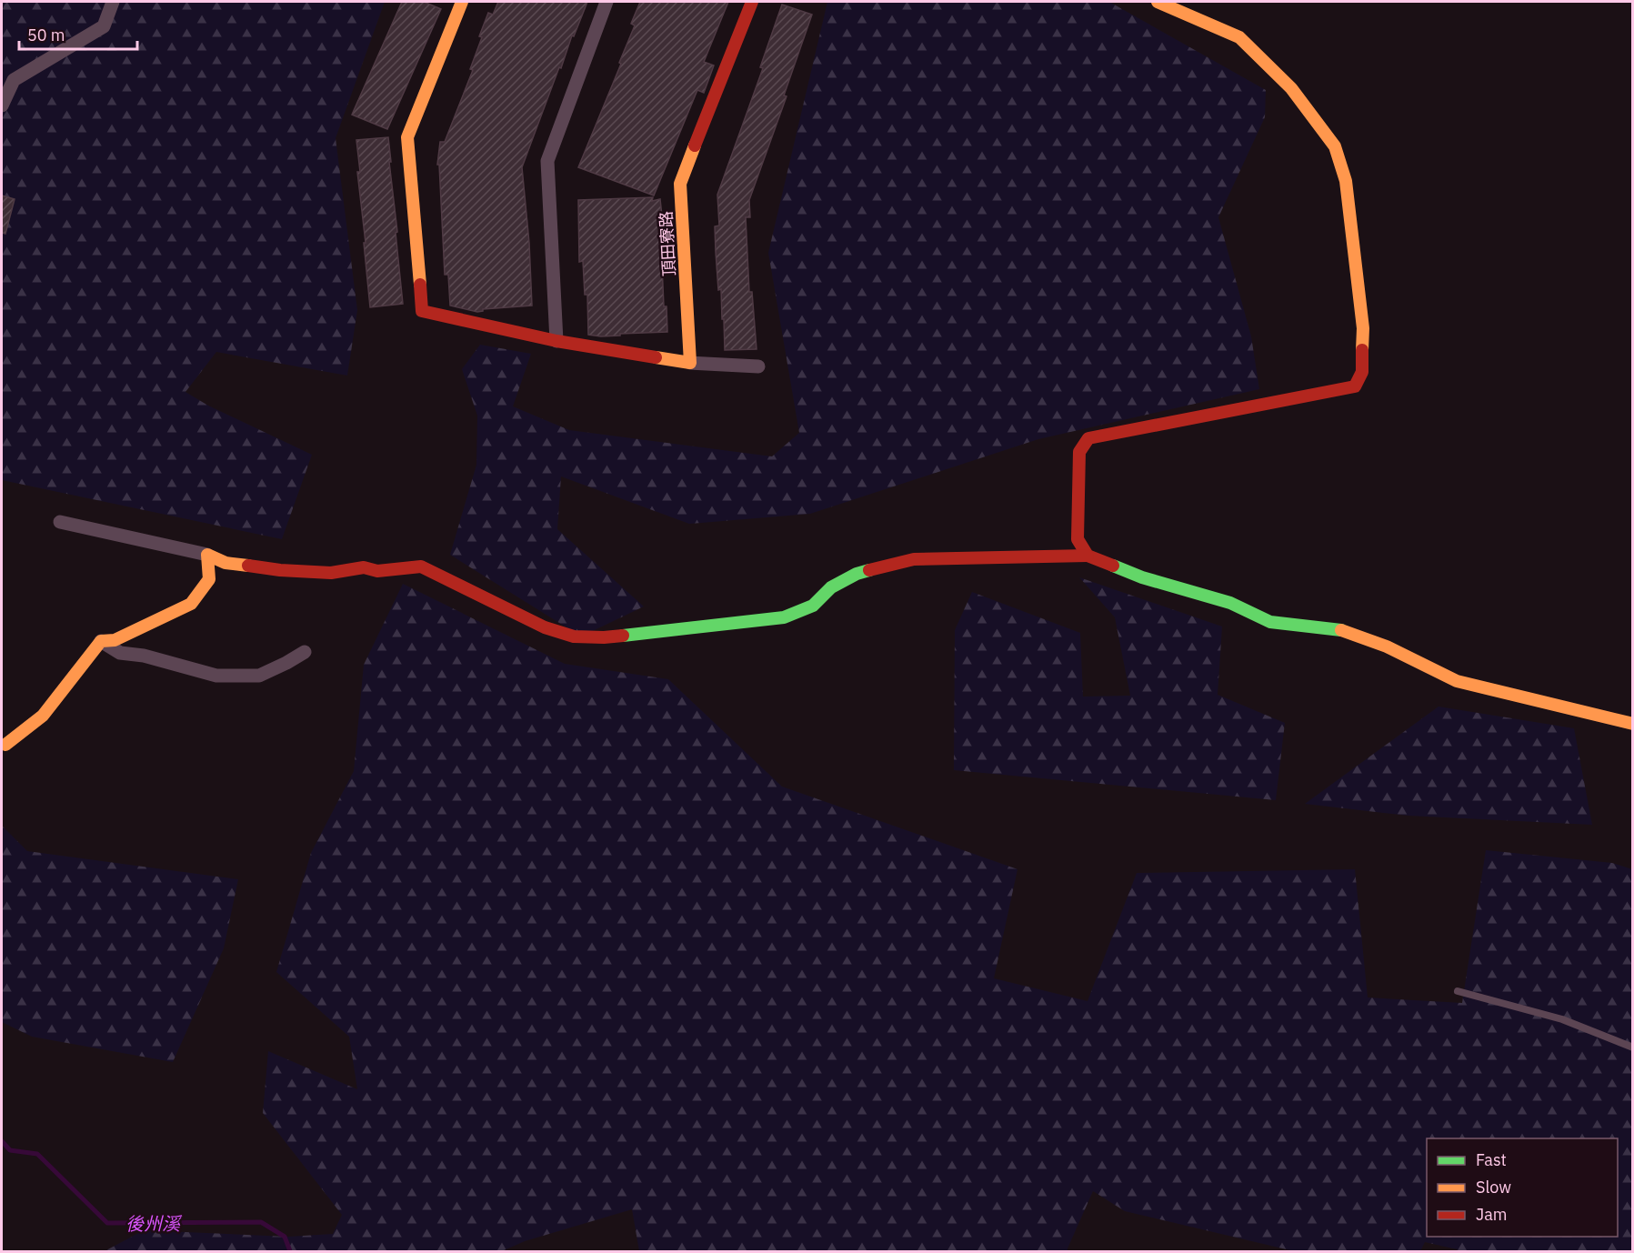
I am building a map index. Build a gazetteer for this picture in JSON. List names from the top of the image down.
{
  "streets": {
    "street": ["頂田寮路"]
  },
  "water": ["後州溪"],
  "legend": ["Fast", "Slow", "Jam"],
  "scale_bar": "50 m"
}
